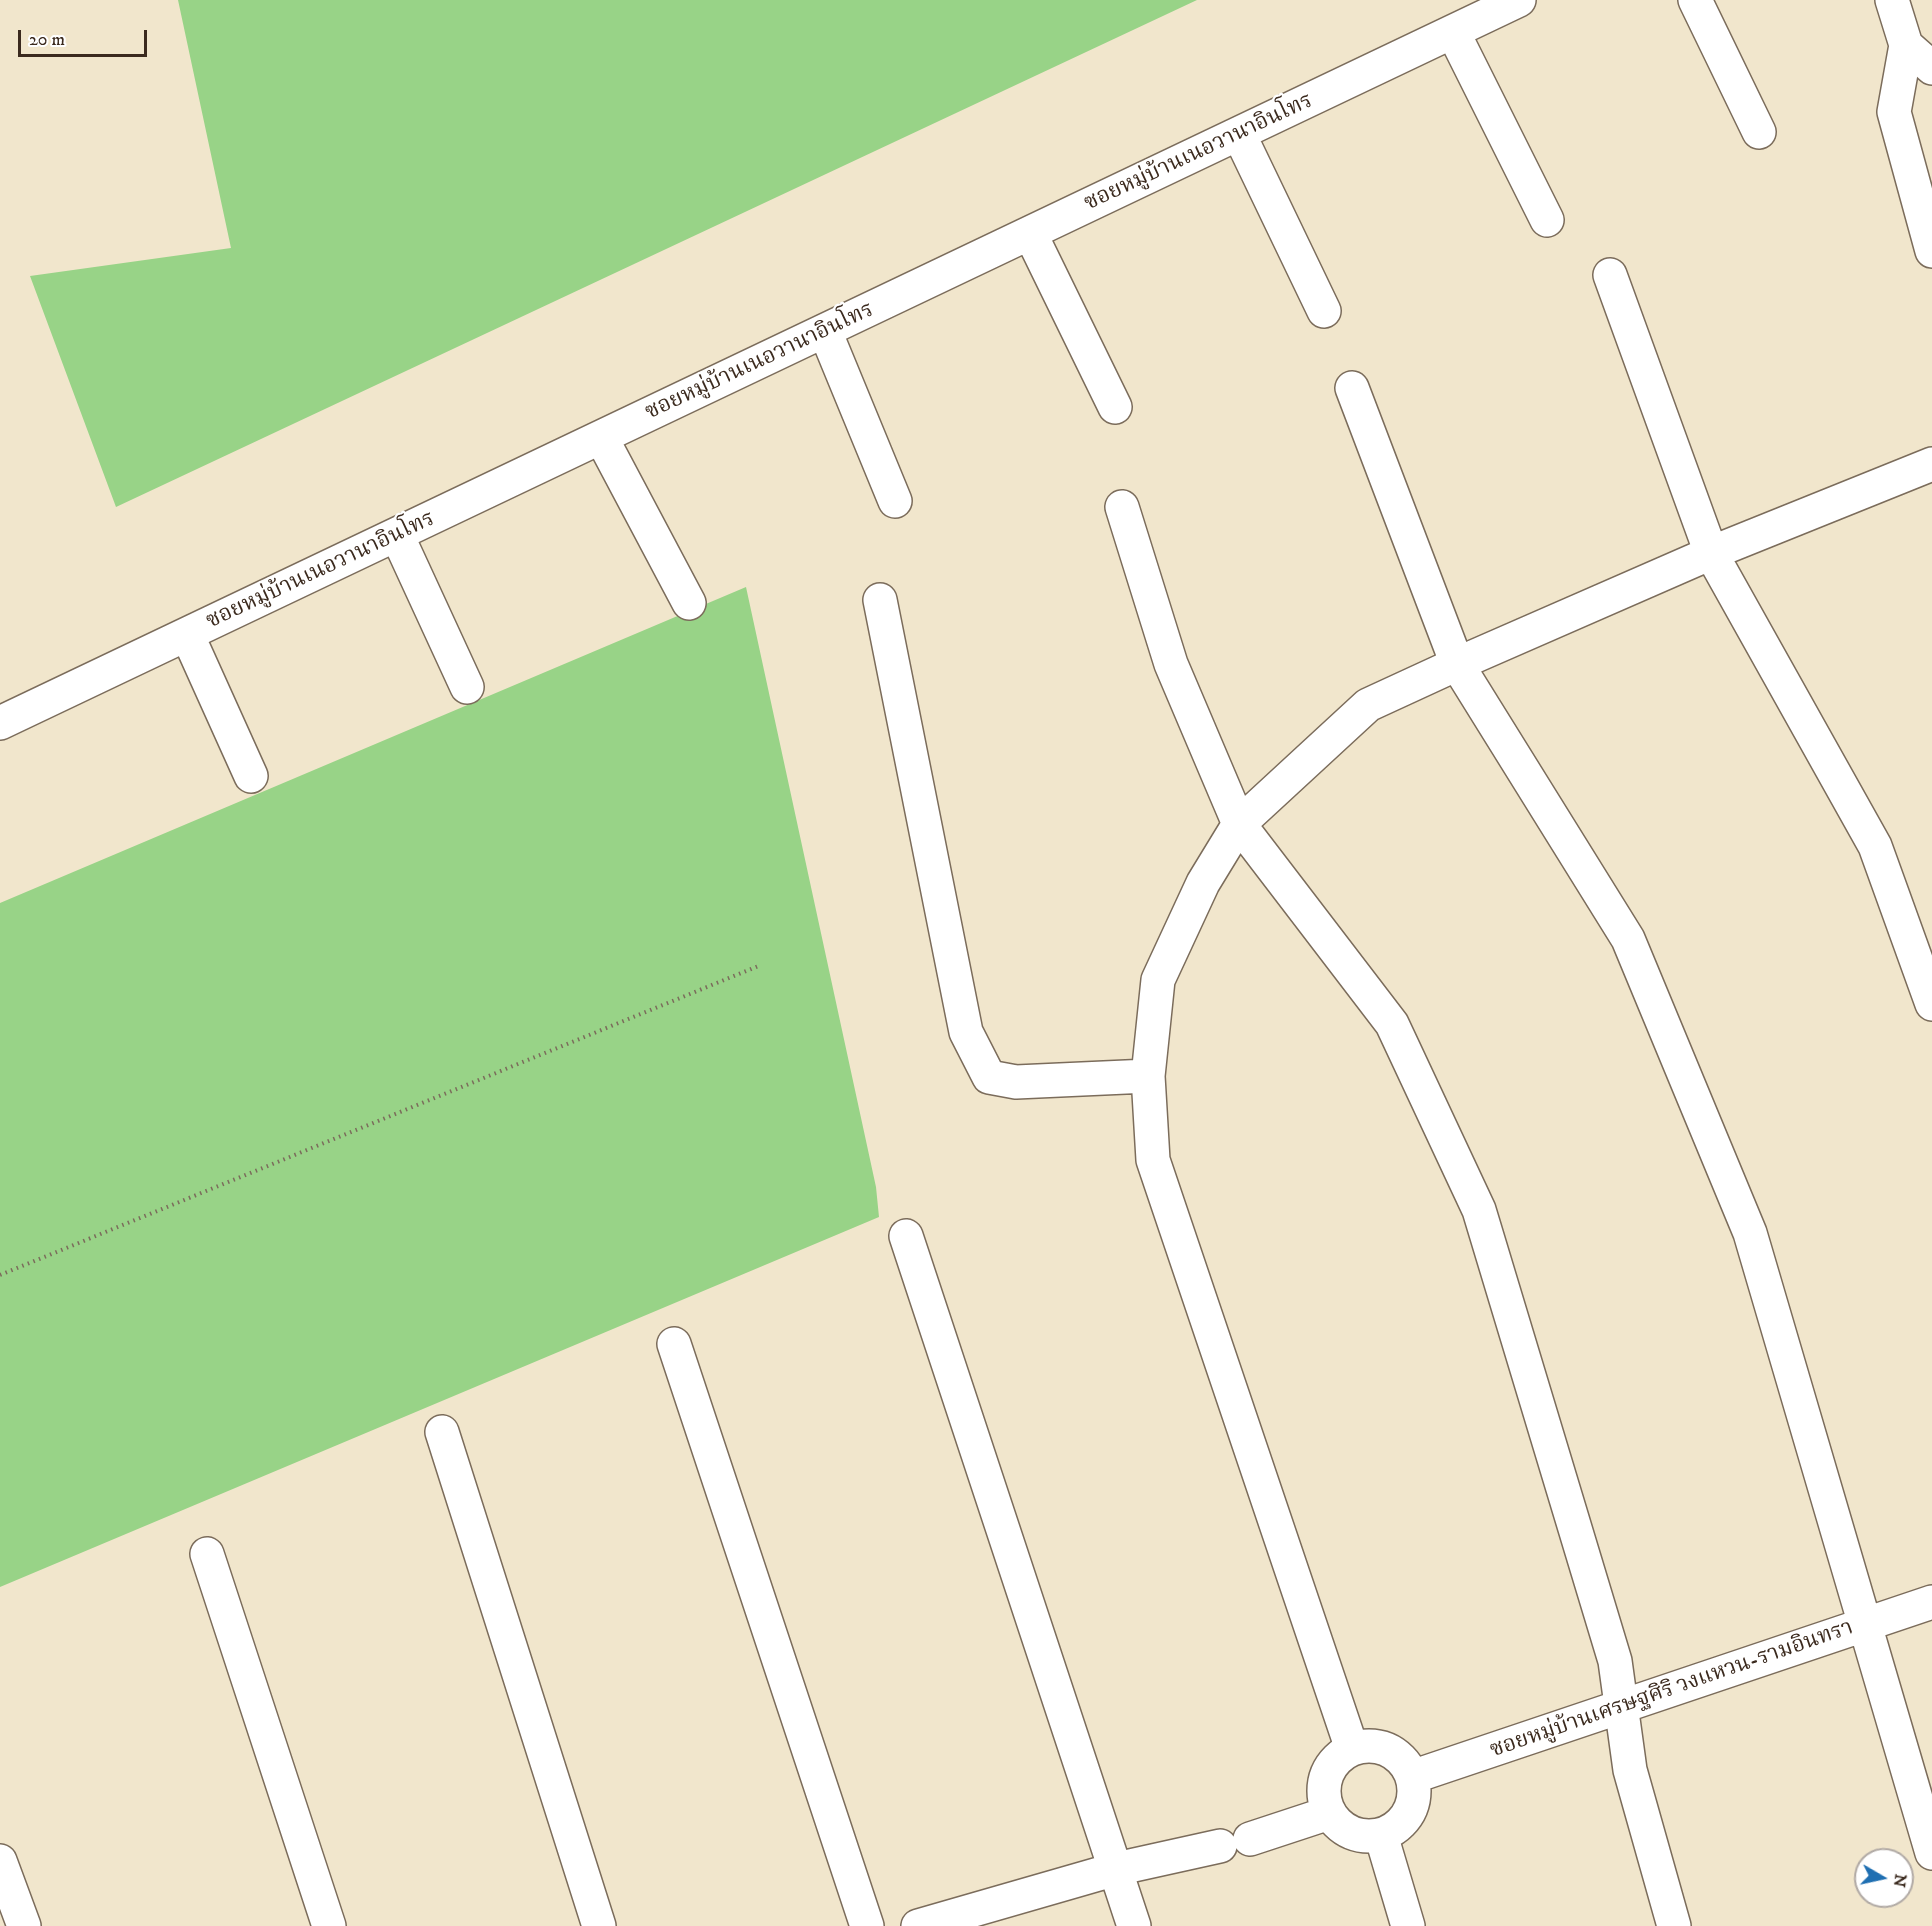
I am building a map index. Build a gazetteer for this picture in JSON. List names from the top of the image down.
{
  "streets": {
    "street": ["ซอยหมู่บ้านเนอวานาอินโทร", "ซอยหมู่บ้านเศรษฐศิริ วงแหวน-รามอินทรา"]
  },
  "scale_bar": "20 m",
  "north": "right"
}
